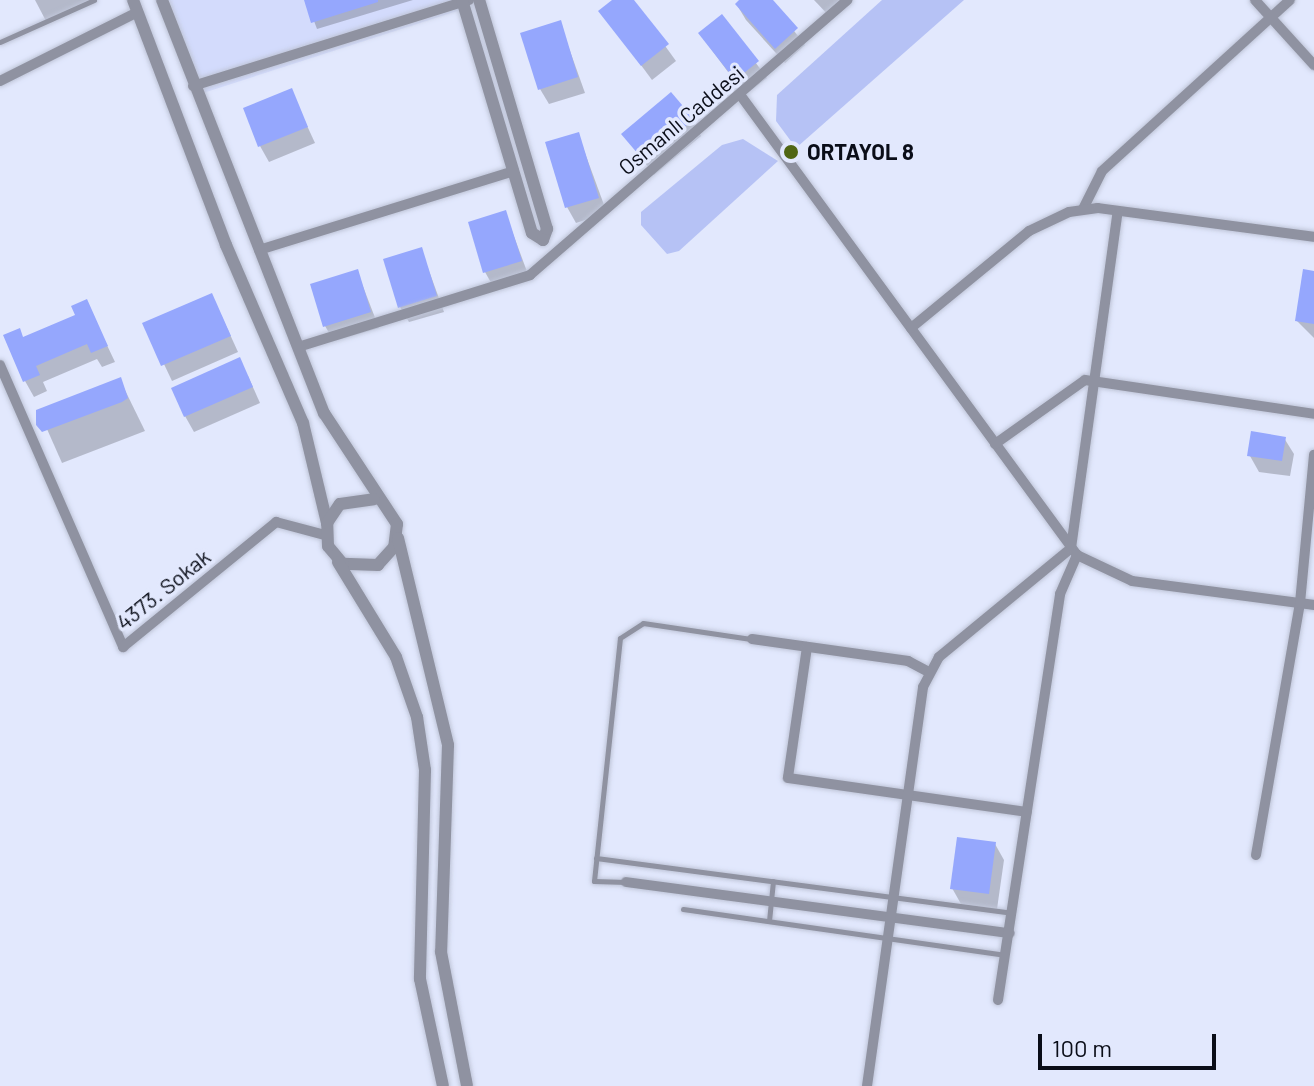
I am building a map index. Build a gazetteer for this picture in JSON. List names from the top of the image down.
{
  "streets": {
    "street": ["Osmanlı Caddesi", "4373. Sokak"]
  },
  "places": ["ORTAYOL 8"],
  "scale_bar": "100 m"
}
